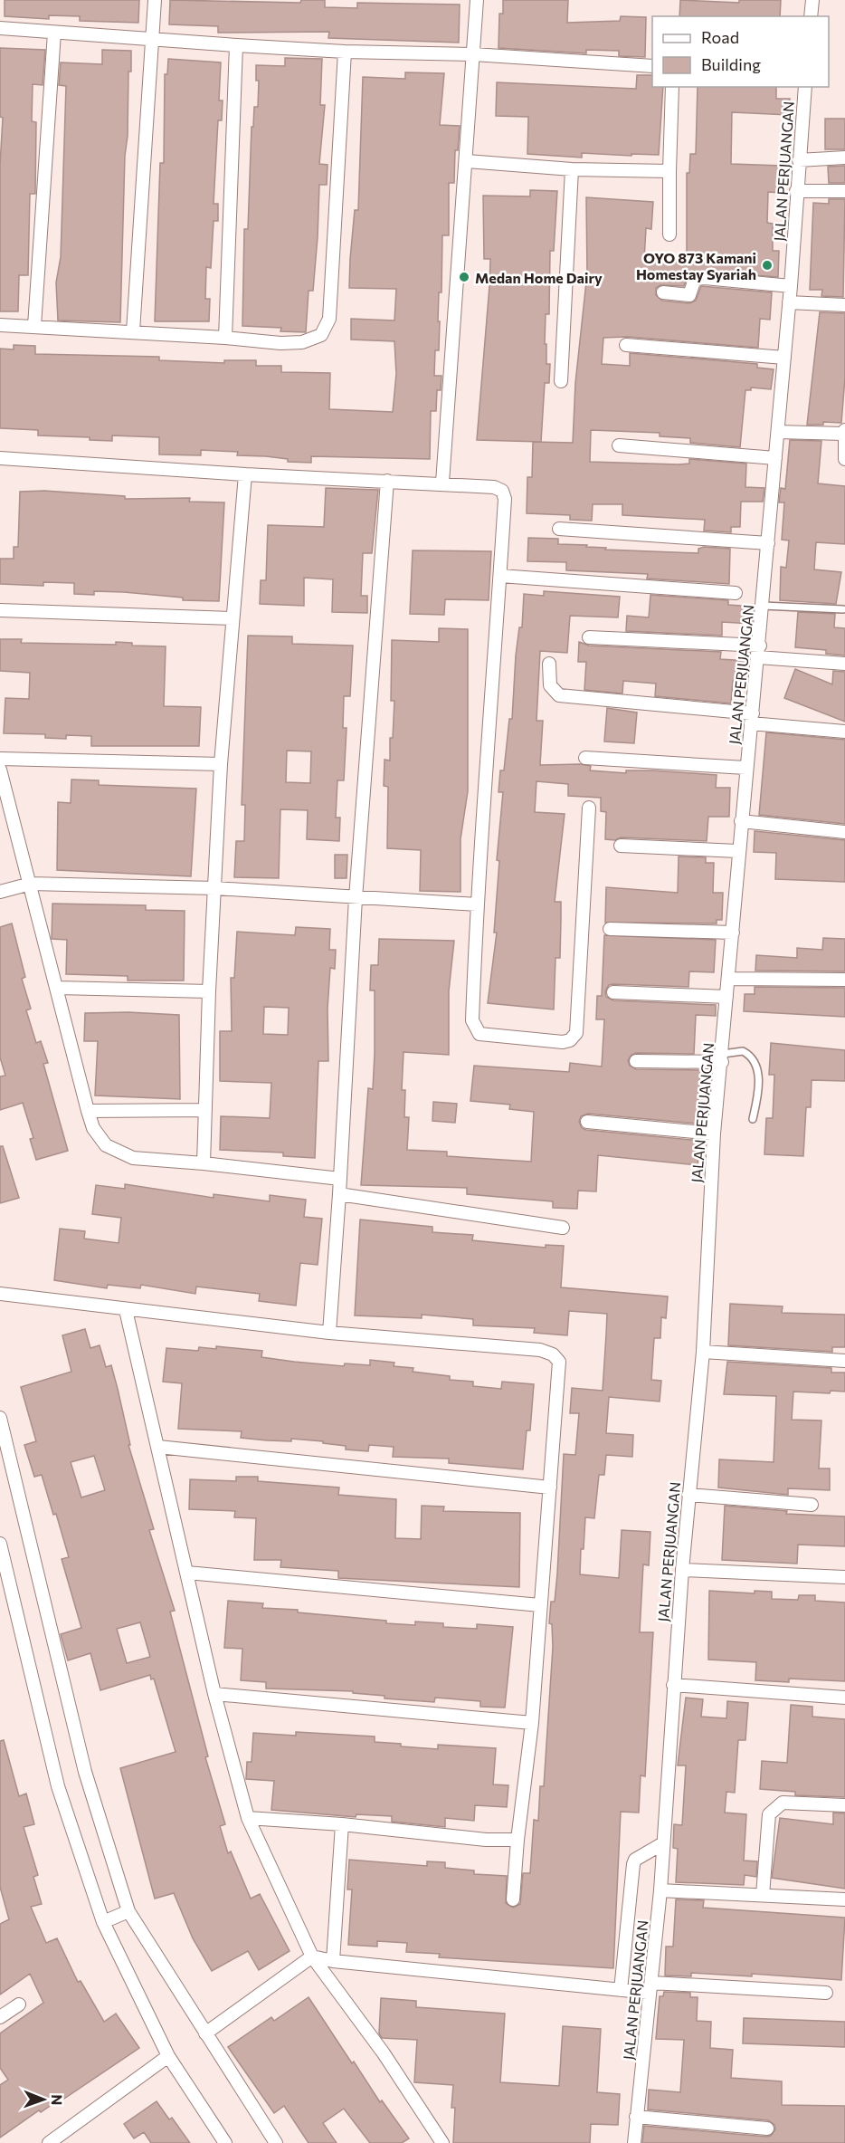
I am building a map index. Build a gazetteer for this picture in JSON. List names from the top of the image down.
{
  "streets": {
    "street": ["JALAN PERJUANGAN"]
  },
  "places": ["OYO 873 Kamani Homestay Syariah", "Medan Home Dairy"],
  "legend": ["Road", "Building"],
  "north": "right"
}
